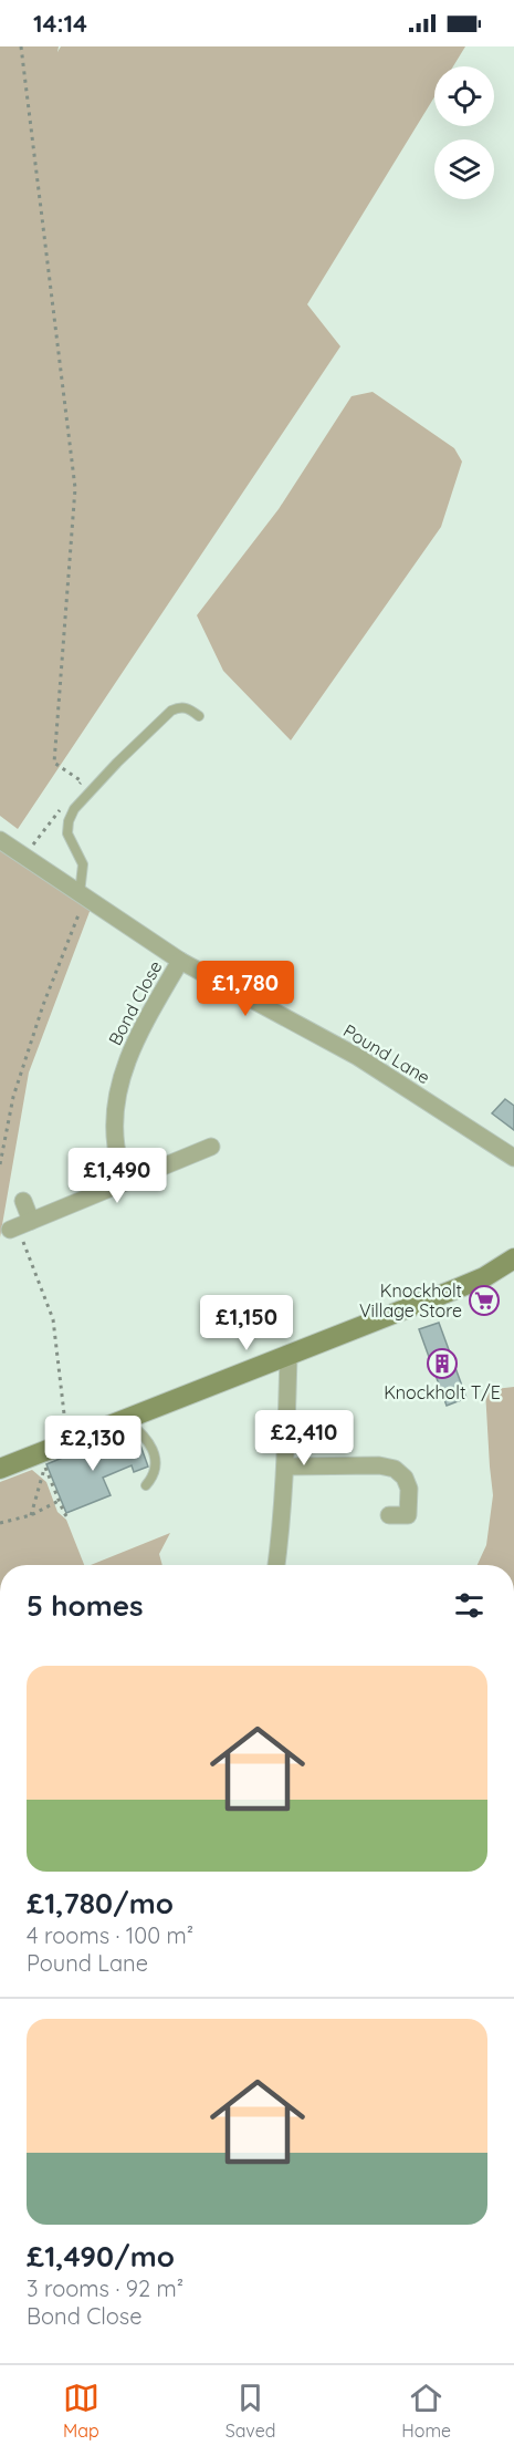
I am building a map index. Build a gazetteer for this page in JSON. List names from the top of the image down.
{
  "streets": {
    "street": ["Bond Close", "Pound Lane"]
  },
  "crossings": [
    ["Bond Close", "Pound Lane"]
  ],
  "places": {
    "supermarket": ["Knockholt Village Store"],
    "building": ["Knockholt T/E"]
  },
  "page": {
    "status": "14:14",
    "price": [
      "£1,780",
      "£1,490",
      "£1,150",
      "£2,410",
      "£2,130"
    ],
    "heading": "5 homes",
    "list": [
      {
        "name": "£1,780/mo",
        "note": "4 rooms · 100 m² · Pound Lane"
      },
      {
        "name": "£1,490/mo",
        "note": "3 rooms · 92 m² · Bond Close"
      }
    ],
    "tabs": ["Map", "Saved", "Home"]
  }
}
